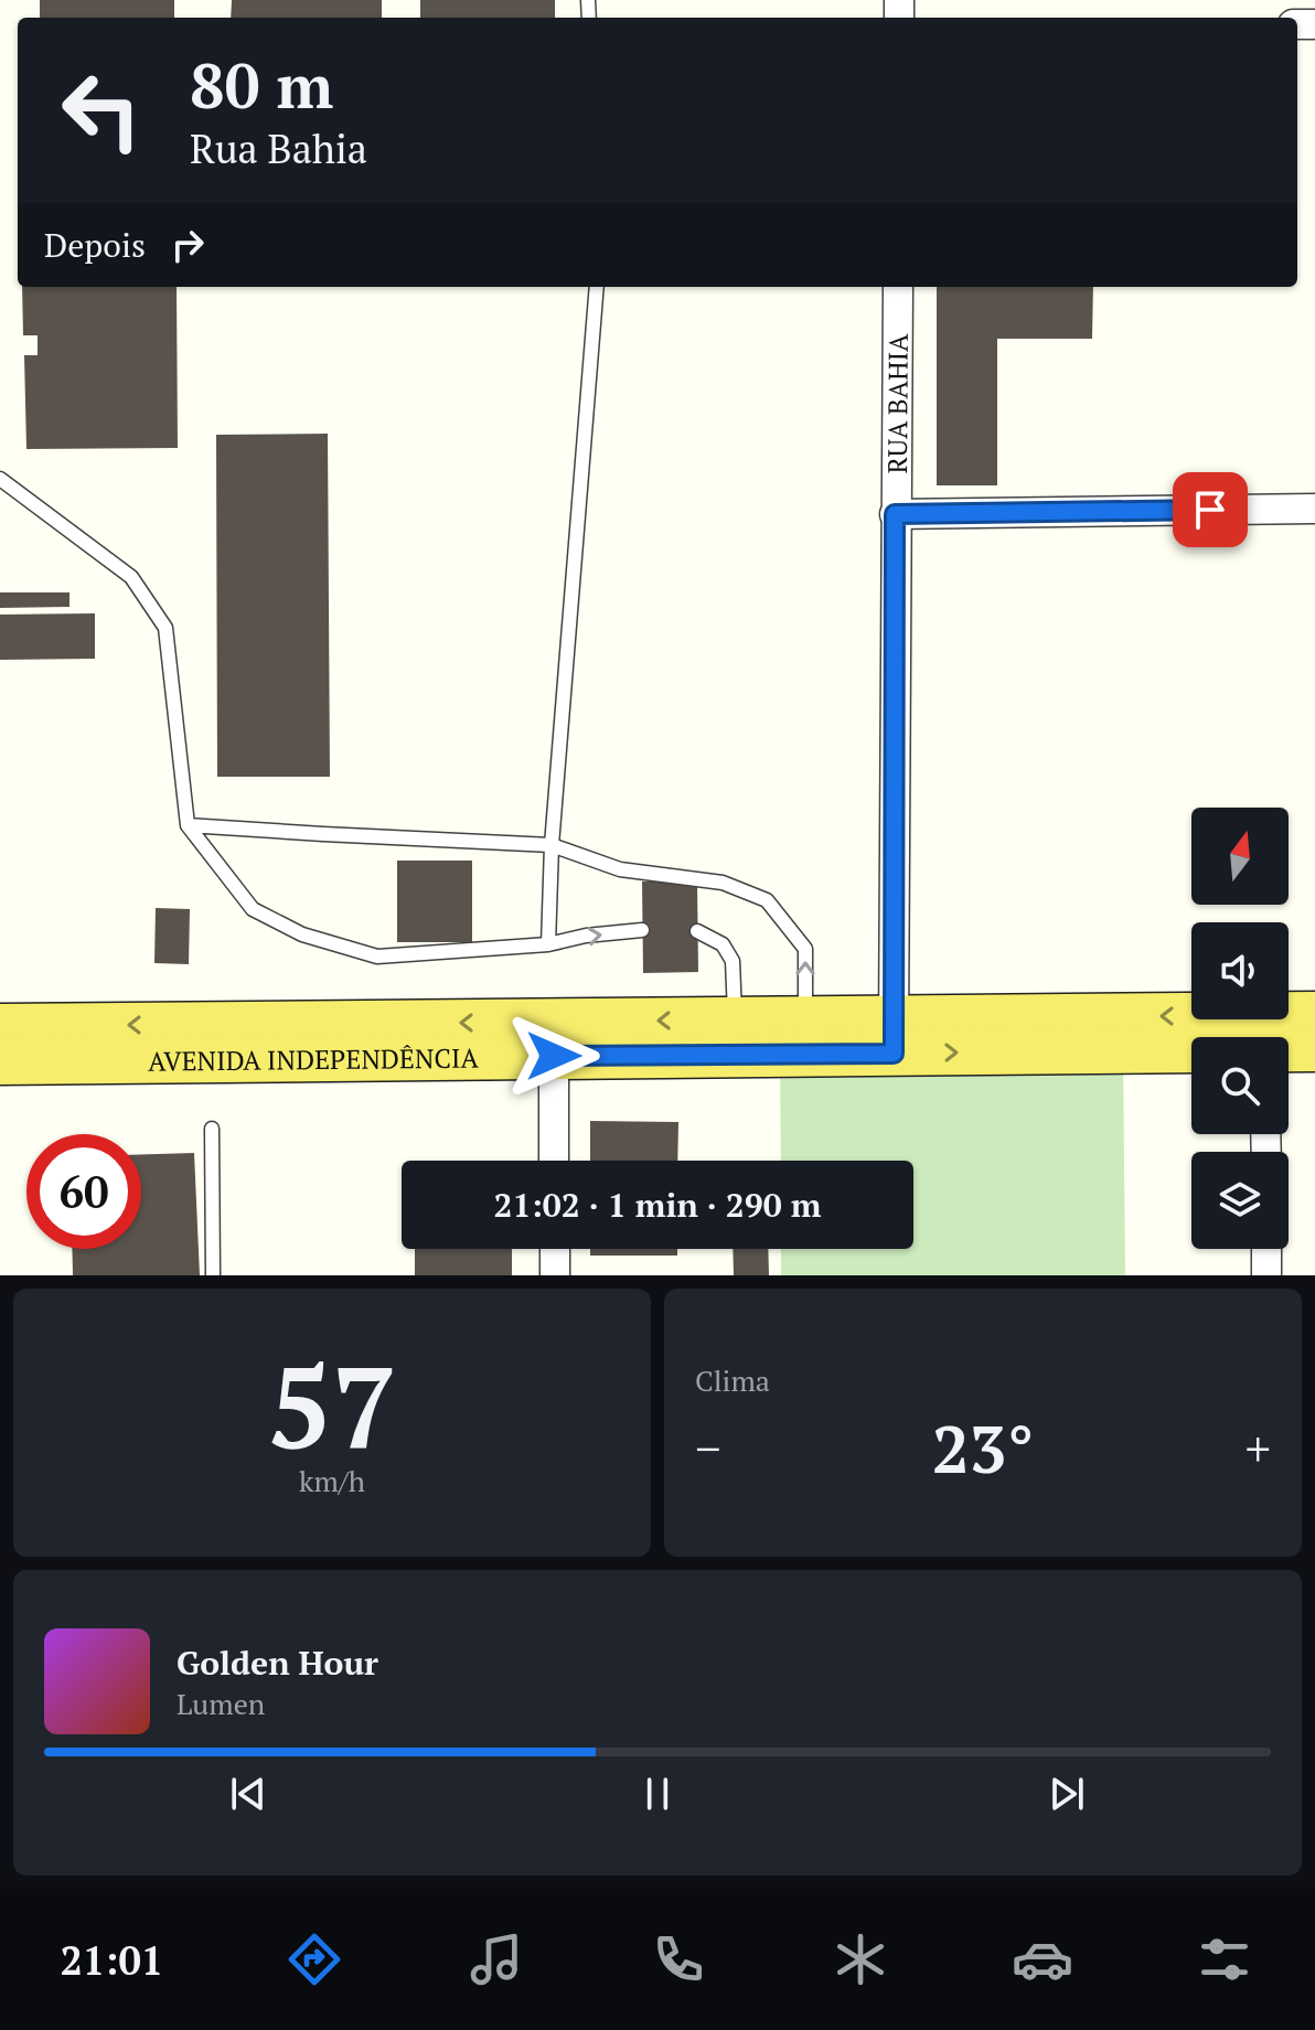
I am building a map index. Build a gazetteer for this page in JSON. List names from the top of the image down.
{
  "streets": {
    "main road": ["AVENIDA INDEPENDÊNCIA"],
    "street": ["RUA BAHIA"]
  },
  "crossings": [
    ["RUA BAHIA", "AVENIDA INDEPENDÊNCIA"]
  ],
  "north": "top",
  "page": {
    "turn": ["80 m", "Rua Bahia"],
    "then": "Depois",
    "limit": "60",
    "trip": "21:02 · 1 min · 290 m",
    "tile": [
      ["57", "km/h"],
      "Clima"
    ],
    "heat": ["−", "23°", "+"],
    "song": ["Golden Hour", "Lumen"],
    "tabs": "21:01"
  }
}
